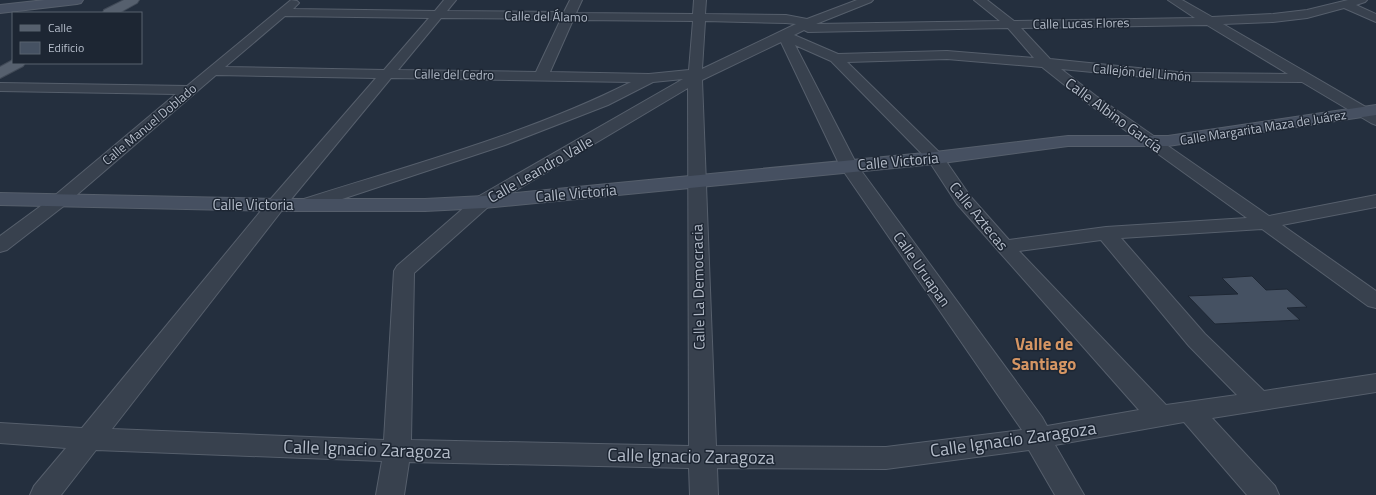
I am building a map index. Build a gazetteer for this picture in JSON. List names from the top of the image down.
{
  "streets": {
    "street": [
      "Calle del Álamo",
      "Calle Lucas Flores",
      "Callejón del Limón",
      "Calle del Cedro",
      "Calle Albino García",
      "Calle Manuel Doblado",
      "Calle Margarita Maza de Juárez",
      "Calle Victoria",
      "Calle Leandro Valle",
      "Calle Aztecas",
      "Calle Uruapan",
      "Calle La Democracia",
      "Calle Ignacio Zaragoza"
    ]
  },
  "crossings": [
    ["Calle del Álamo", "Calle Lucas Flores"],
    ["Calle del Álamo", "Calle Manuel Doblado"],
    ["Calle del Álamo", "Calle Leandro Valle"],
    ["Calle del Álamo", "Calle Aztecas"],
    ["Calle del Álamo", "Calle Uruapan"],
    ["Calle del Álamo", "Calle La Democracia"],
    ["Calle Lucas Flores", "Calle Albino García"],
    ["Calle Lucas Flores", "Calle Leandro Valle"],
    ["Calle Lucas Flores", "Calle Aztecas"],
    ["Calle Lucas Flores", "Calle Uruapan"],
    ["Callejón del Limón", "Calle Albino García"],
    ["Callejón del Limón", "Calle Aztecas"],
    ["Calle del Cedro", "Calle Manuel Doblado"],
    ["Calle del Cedro", "Calle Leandro Valle"],
    ["Calle del Cedro", "Calle La Democracia"],
    ["Calle Albino García", "Calle Margarita Maza de Juárez"],
    ["Calle Albino García", "Calle Victoria"],
    ["Calle Manuel Doblado", "Calle Victoria"],
    ["Calle Margarita Maza de Juárez", "Calle Victoria"],
    ["Calle Victoria", "Calle Leandro Valle"],
    ["Calle Victoria", "Calle Aztecas"],
    ["Calle Victoria", "Calle Uruapan"],
    ["Calle Victoria", "Calle La Democracia"],
    ["Calle Leandro Valle", "Calle Aztecas"],
    ["Calle Leandro Valle", "Calle Uruapan"],
    ["Calle Leandro Valle", "Calle La Democracia"],
    ["Calle Leandro Valle", "Calle Ignacio Zaragoza"],
    ["Calle Aztecas", "Calle Uruapan"],
    ["Calle Aztecas", "Calle Ignacio Zaragoza"],
    ["Calle Uruapan", "Calle Ignacio Zaragoza"],
    ["Calle La Democracia", "Calle Ignacio Zaragoza"]
  ],
  "districts": ["Valle de Santiago"],
  "legend": ["Calle", "Edificio"]
}
